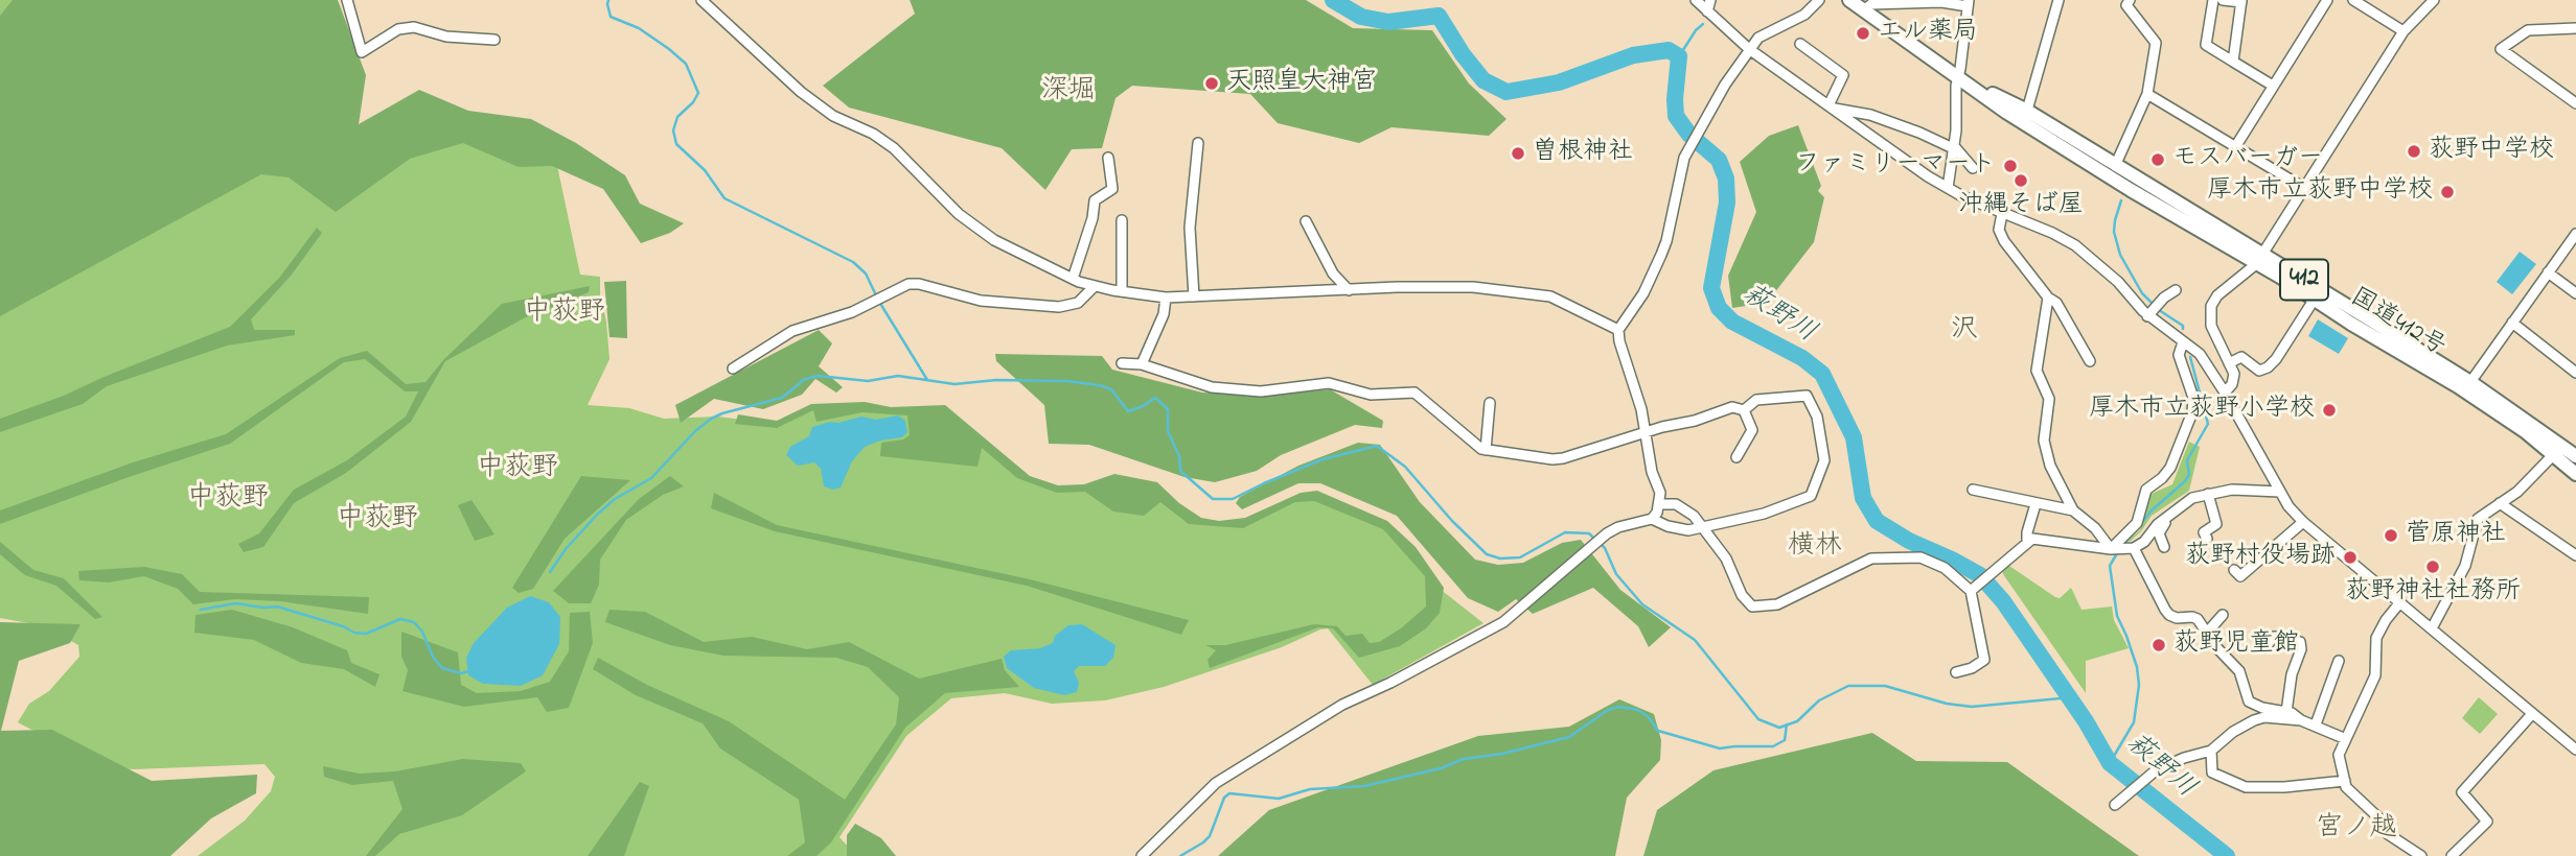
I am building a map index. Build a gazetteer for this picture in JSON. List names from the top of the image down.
{
  "streets": {
    "highway": ["412", "国道412号"]
  },
  "districts": [
    "深堀",
    "中荻野",
    "沢",
    "中荻野",
    "中荻野",
    "中荻野",
    "横林",
    "宮ノ越"
  ],
  "water": ["萩野川"],
  "places": [
    "エル薬局",
    "天照皇大神宮",
    "荻野中学校",
    "曽根神社",
    "モスバーガー",
    "ファミリーマート",
    "沖縄そば屋",
    "厚木市立荻野中学校",
    "厚木市立荻野小学校",
    "菅原神社",
    "荻野村役場跡",
    "荻野神社社務所",
    "荻野児童館"
  ]
}
